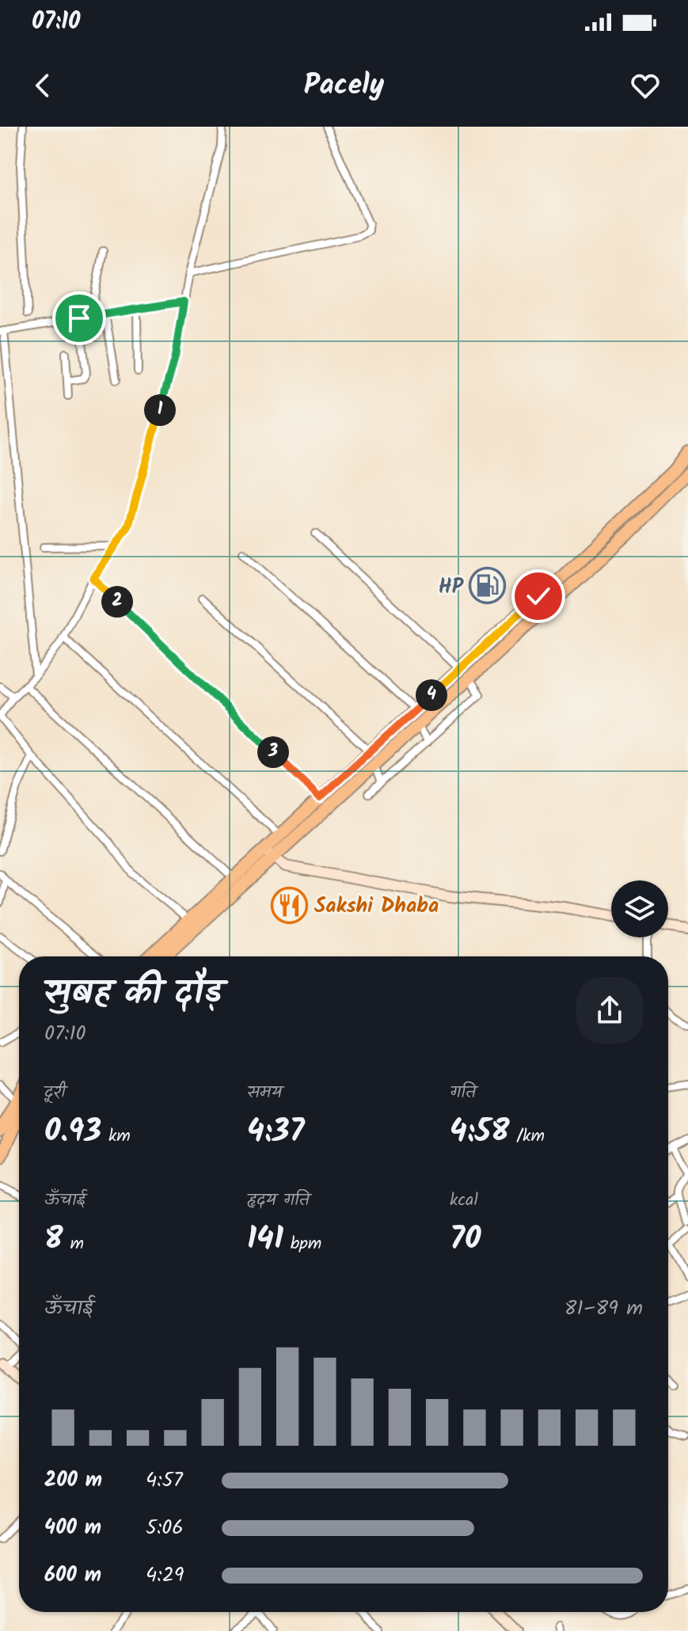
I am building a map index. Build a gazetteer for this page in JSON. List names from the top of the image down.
{
  "places": {
    "fuel station": ["HP"],
    "restaurant": ["Sakshi Dhaba"]
  },
  "page": {
    "status": "07:10",
    "header": "Pacely",
    "pins": [
      "1",
      "2",
      "4",
      "3"
    ],
    "heading": ["सुबह की दौड़", "07:10"],
    "stats": [
      ["दूरी", "0.93 km"],
      ["समय", "4:37"],
      ["गति", "4:58 /km"],
      ["ऊँचाई", "8 m"],
      ["हृदय गति", "141 bpm"],
      ["kcal", "70"]
    ],
    "chart": ["ऊँचाई", "81–89 m"],
    "list": [
      {
        "name": "200 m",
        "note": "4:57"
      },
      {
        "name": "400 m",
        "note": "5:06"
      },
      {
        "name": "600 m",
        "note": "4:29"
      }
    ]
  }
}
